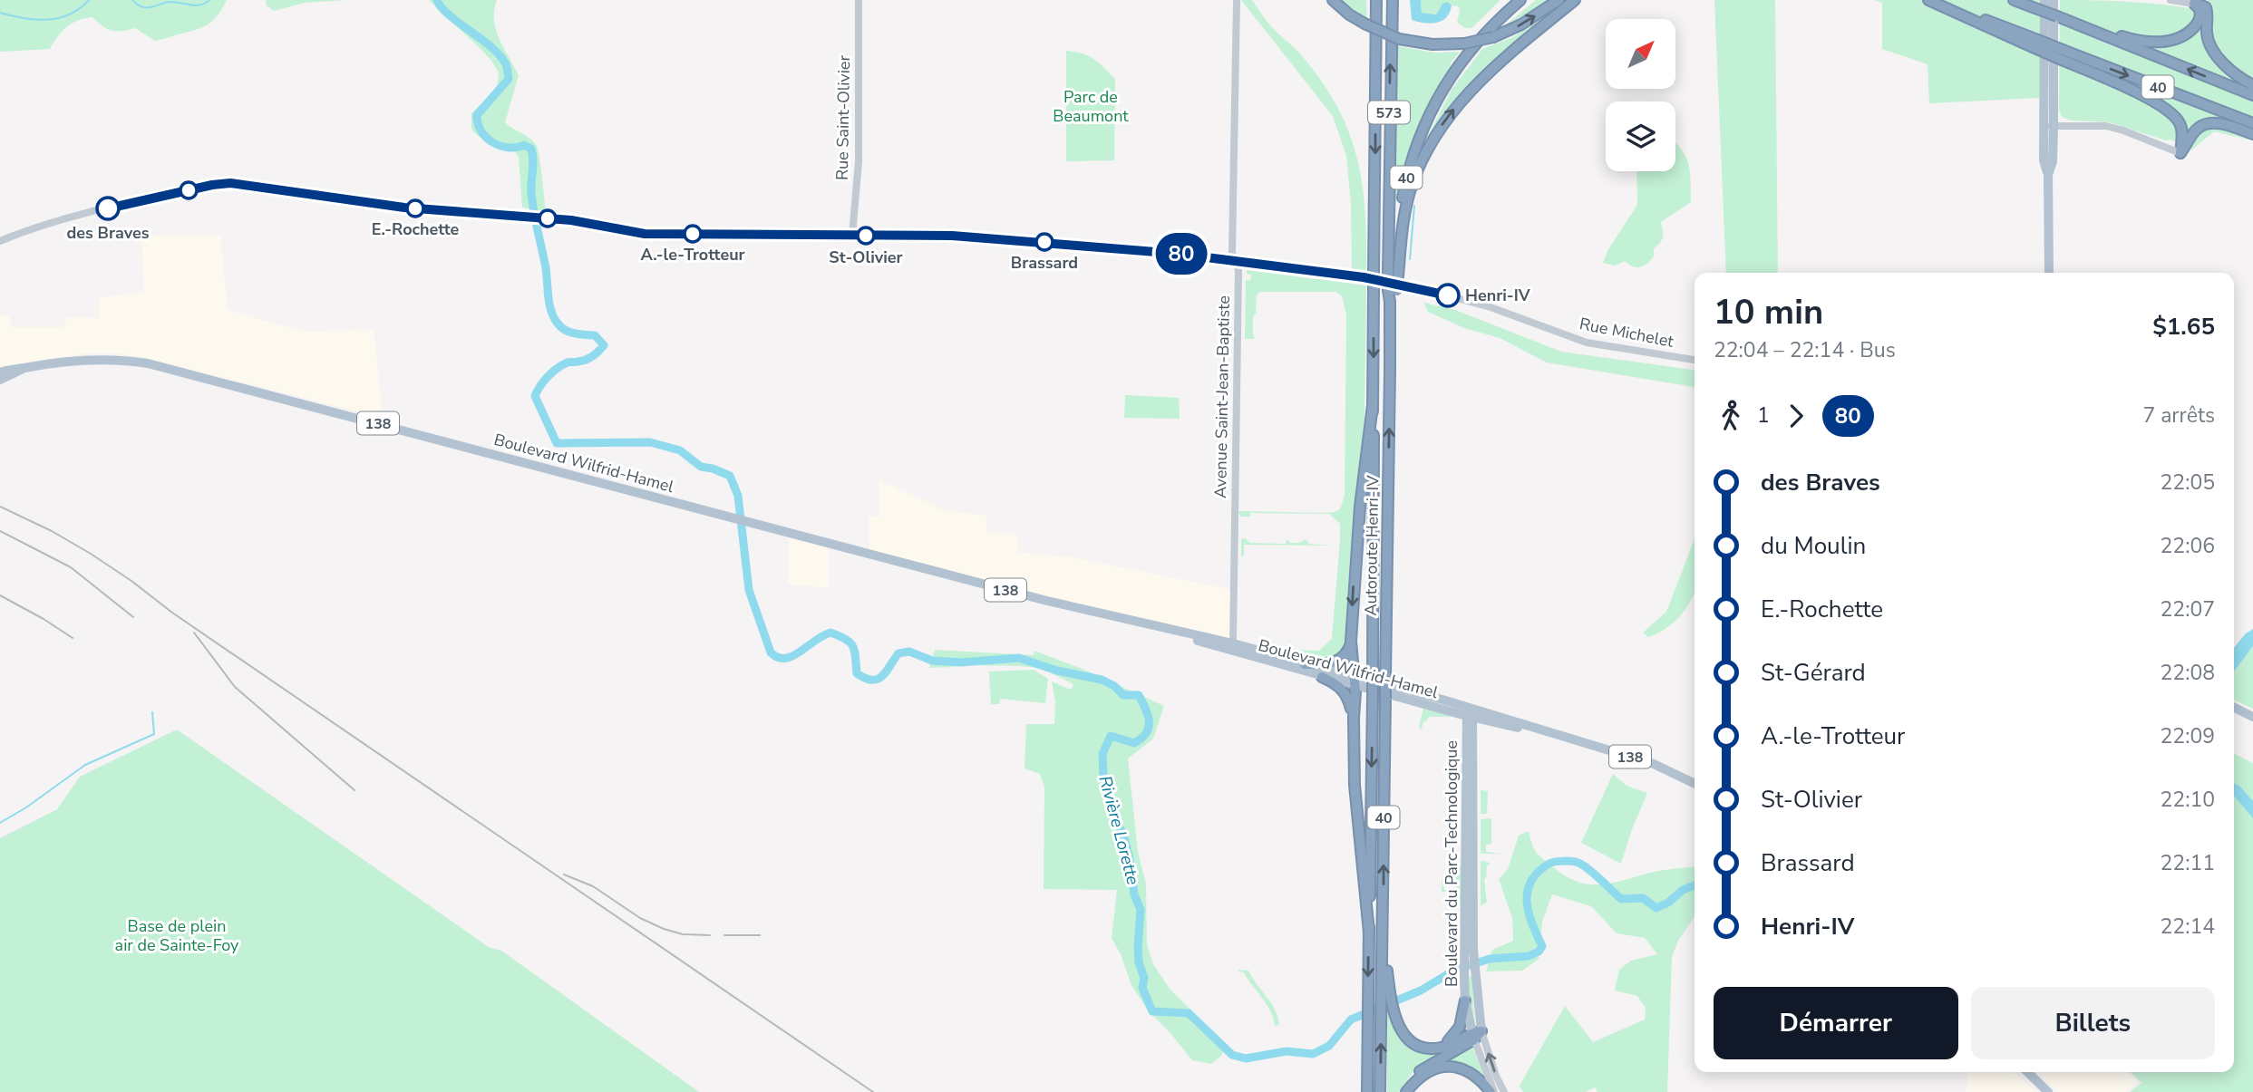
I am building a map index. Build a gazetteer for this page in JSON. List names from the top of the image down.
{
  "streets": {
    "highway": ["40", "573", "Autoroute Henri-IV"],
    "main road": ["138", "Boulevard Wilfrid-Hamel", "Boulevard du Parc-Technologique"],
    "street": ["Rue Saint-Olivier", "Rue Michelet", "Avenue Saint-Jean-Baptiste"]
  },
  "crossings": [
    ["40", "573"],
    ["Rue Saint-Olivier", "Rue Michelet"],
    ["Rue Michelet", "Avenue Saint-Jean-Baptiste"],
    ["Avenue Saint-Jean-Baptiste", "Boulevard Wilfrid-Hamel"],
    ["Boulevard Wilfrid-Hamel", "Boulevard du Parc-Technologique"]
  ],
  "water": ["Rivière Lorette"],
  "parks": ["Parc de Beaumont", "Base de plein air de Sainte-Foy"],
  "places": [
    "des Braves",
    "E.-Rochette",
    "A.-le-Trotteur",
    "St-Olivier",
    "Brassard",
    "Henri-IV"
  ],
  "lines": ["bus line 80"],
  "north": "top right",
  "page": {
    "on_map": "80",
    "heading": ["10 min", "22:04 – 22:14 · Bus", "$1.65"],
    "legs": ["1", "80", "7 arrêts"],
    "list": [
      {
        "name": "des Braves",
        "value": "22:05"
      },
      {
        "name": "du Moulin",
        "value": "22:06"
      },
      {
        "name": "E.-Rochette",
        "value": "22:07"
      },
      {
        "name": "St-Gérard",
        "value": "22:08"
      },
      {
        "name": "A.-le-Trotteur",
        "value": "22:09"
      },
      {
        "name": "St-Olivier",
        "value": "22:10"
      },
      {
        "name": "Brassard",
        "value": "22:11"
      },
      {
        "name": "Henri-IV",
        "value": "22:14"
      }
    ],
    "buttons": ["Démarrer", "Billets"]
  }
}
